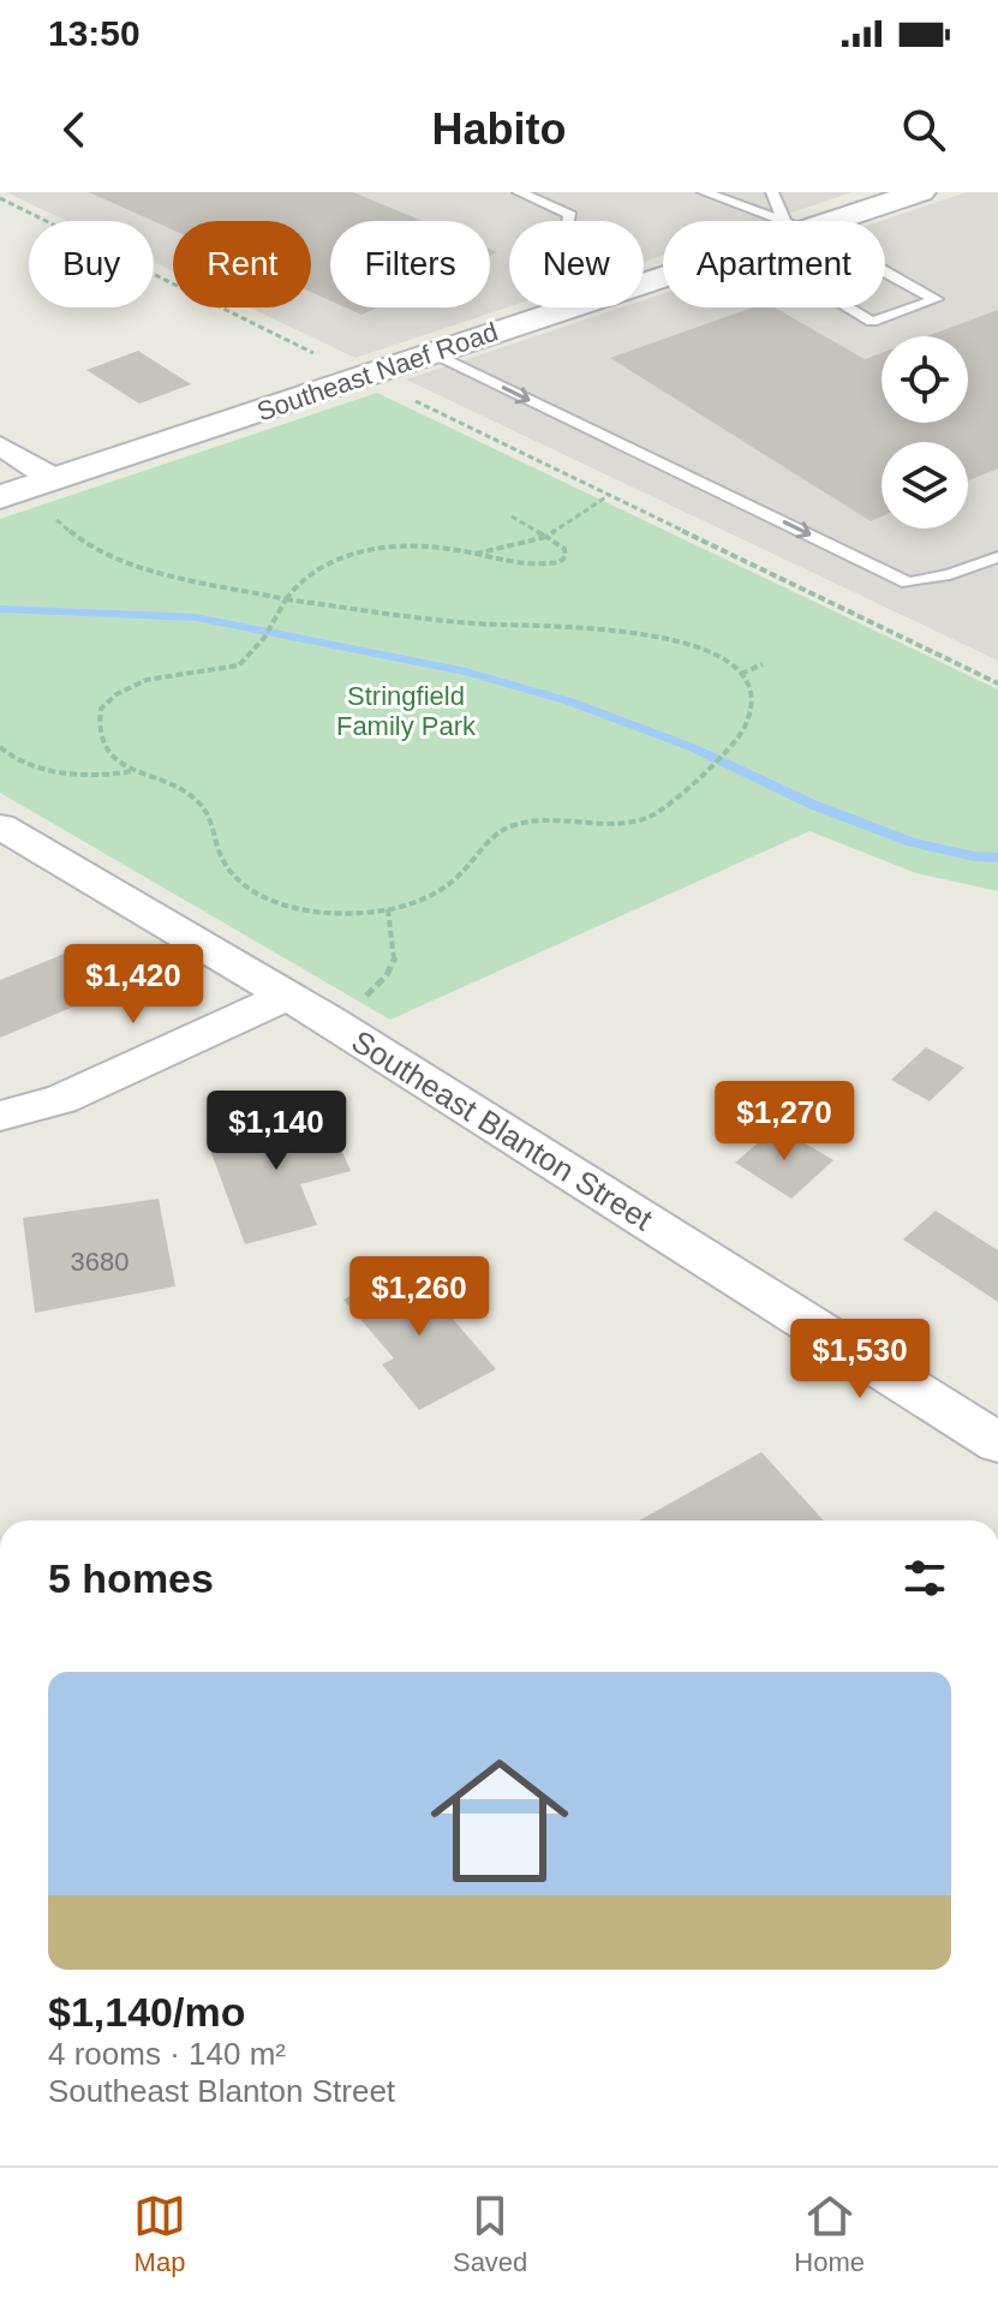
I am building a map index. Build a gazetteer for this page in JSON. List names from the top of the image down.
{
  "streets": {
    "street": ["Southeast Naef Road", "Southeast Blanton Street"]
  },
  "parks": ["Stringfield Family Park"],
  "house_numbers": ["3680"],
  "page": {
    "status": "13:50",
    "header": "Habito",
    "chip": [
      "Buy",
      "Rent",
      "Filters",
      "New",
      "Apartment"
    ],
    "price": [
      "$1,420",
      "$1,270",
      "$1,140",
      "$1,260",
      "$1,530"
    ],
    "heading": "5 homes",
    "list": [
      {
        "name": "$1,140/mo",
        "note": "4 rooms · 140 m² · Southeast Blanton Street"
      }
    ],
    "tabs": ["Map", "Saved", "Home"]
  }
}
